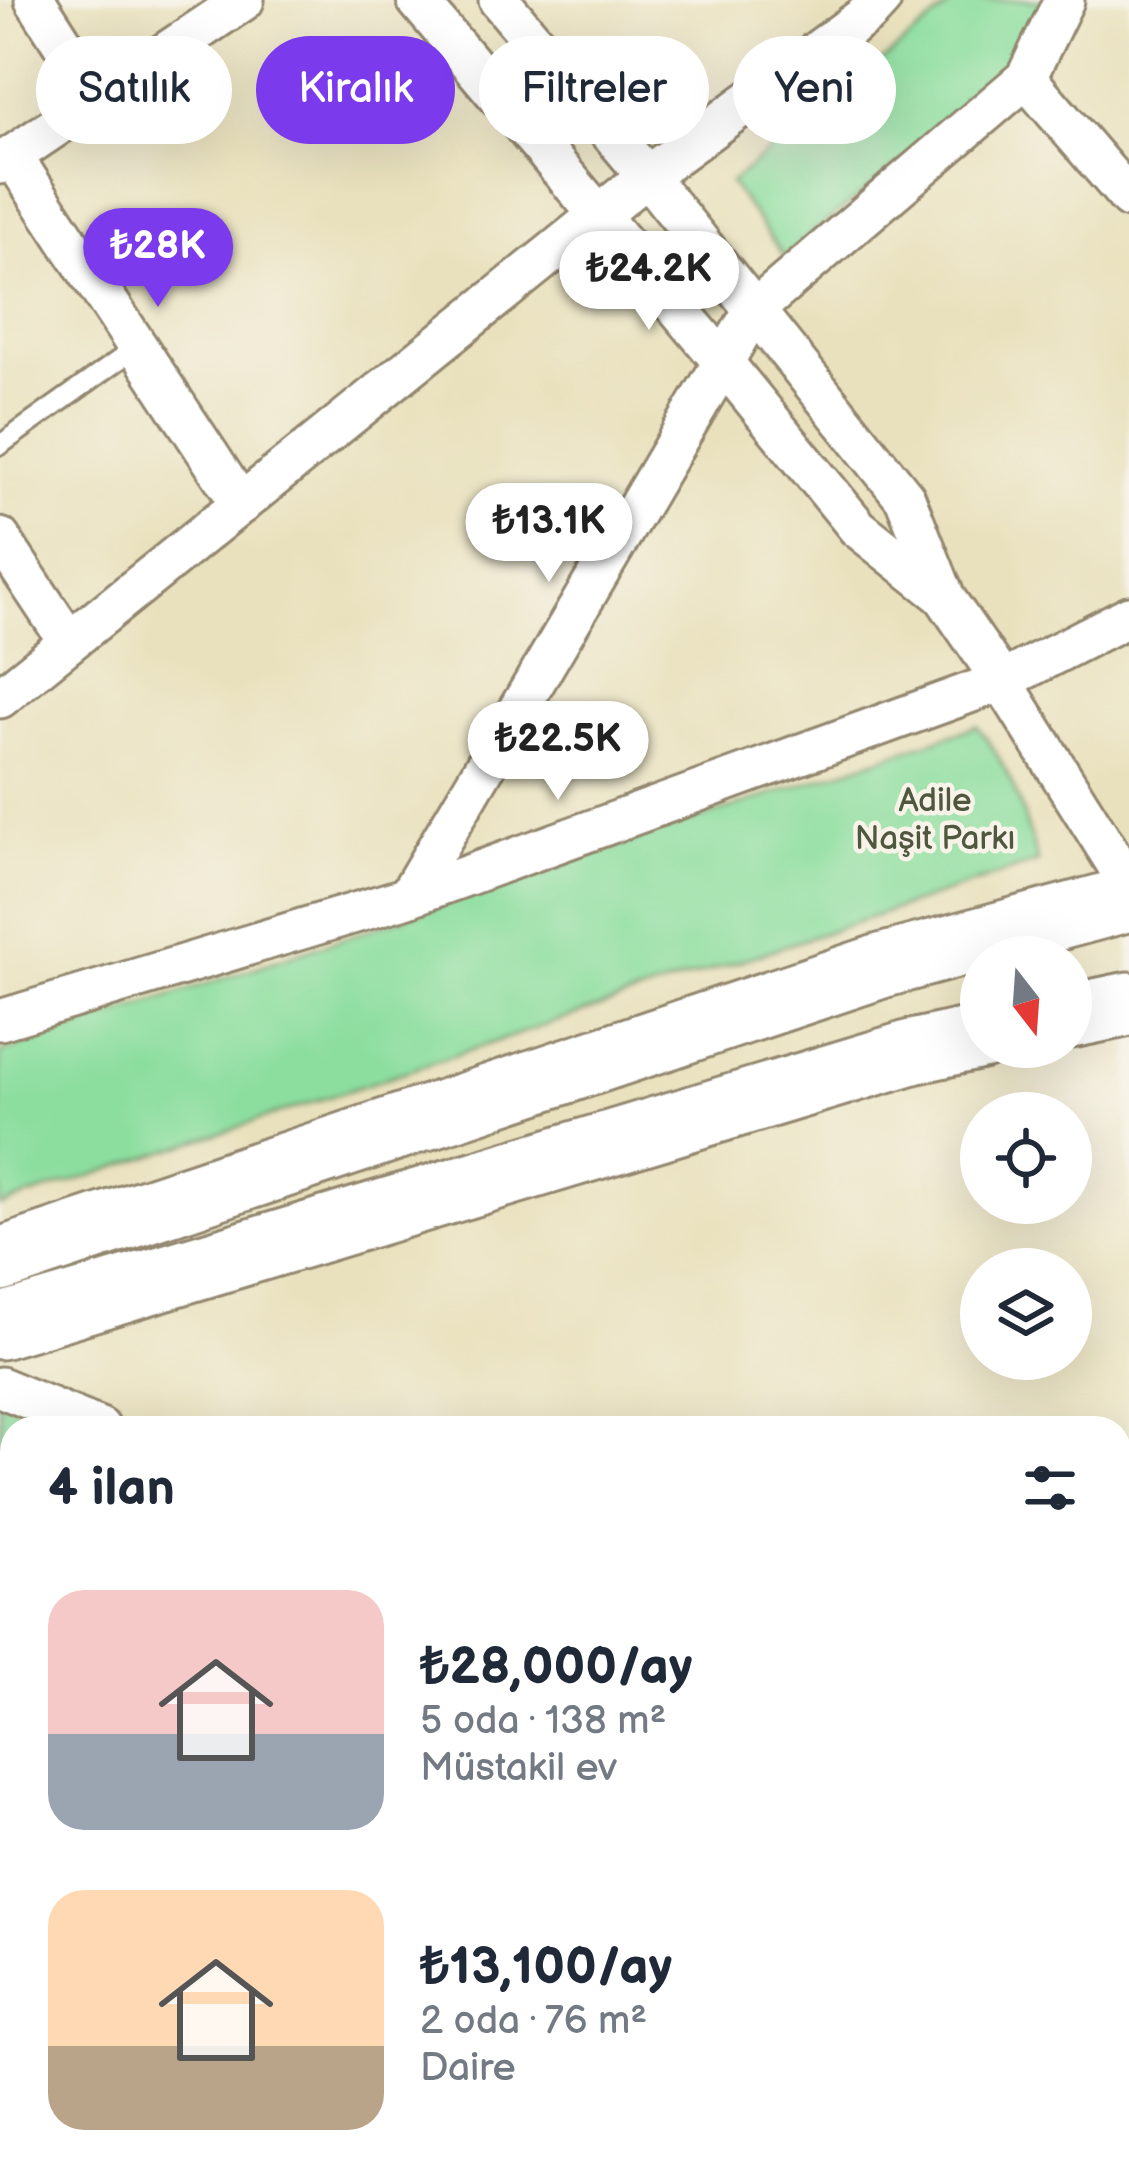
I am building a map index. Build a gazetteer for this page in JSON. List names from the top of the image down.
{
  "parks": ["Adile Naşit Parkı"],
  "north": "bottom",
  "page": {
    "chip": [
      "Satılık",
      "Kiralık",
      "Filtreler",
      "Yeni"
    ],
    "price": [
      "₺28K",
      "₺24.2K",
      "₺13.1K",
      "₺22.5K"
    ],
    "heading": "4 ilan",
    "list": [
      {
        "name": "₺28,000/ay",
        "note": "5 oda · 138 m² · Müstakil ev"
      },
      {
        "name": "₺13,100/ay",
        "note": "2 oda · 76 m² · Daire"
      }
    ]
  }
}
